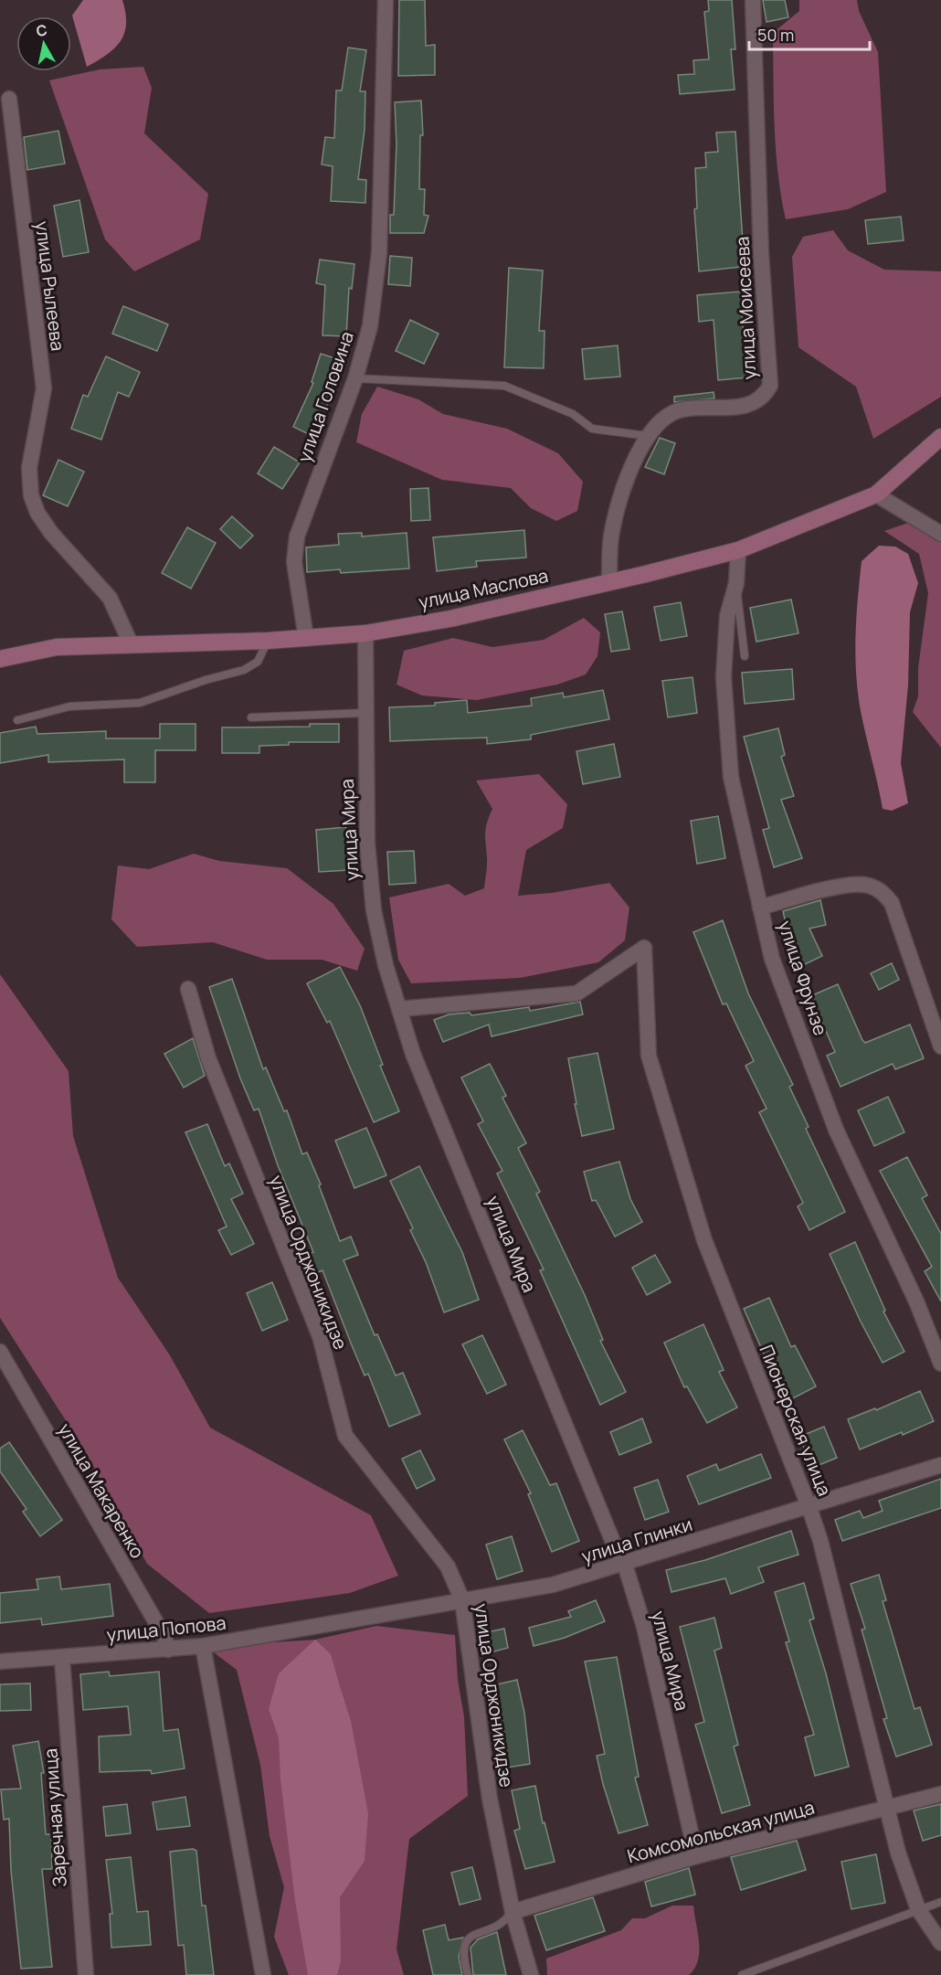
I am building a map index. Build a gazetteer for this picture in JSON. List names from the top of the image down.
{
  "streets": {
    "main road": ["улица Маслова"],
    "street": [
      "улица Рылеева",
      "улица Моисеева",
      "улица Головина",
      "улица Мира",
      "улица Фрунзе",
      "улица Орджоникидзе",
      "Пионерская улица",
      "улица Макаренко",
      "улица Глинки",
      "улица Попова",
      "Заречная улица",
      "Комсомольская улица"
    ]
  },
  "crossings": [
    ["улица Рылеева", "улица Маслова"],
    ["улица Моисеева", "улица Маслова"],
    ["улица Головина", "улица Маслова"],
    ["улица Маслова", "улица Мира"],
    ["улица Маслова", "улица Фрунзе"],
    ["улица Мира", "Пионерская улица"],
    ["улица Мира", "улица Глинки"],
    ["улица Мира", "Комсомольская улица"],
    ["улица Орджоникидзе", "улица Глинки"],
    ["улица Орджоникидзе", "Комсомольская улица"],
    ["Пионерская улица", "улица Глинки"],
    ["Пионерская улица", "Комсомольская улица"],
    ["улица Макаренко", "улица Попова"],
    ["улица Глинки", "улица Попова"],
    ["улица Попова", "Заречная улица"]
  ],
  "scale_bar": "50 m",
  "north": "top"
}
